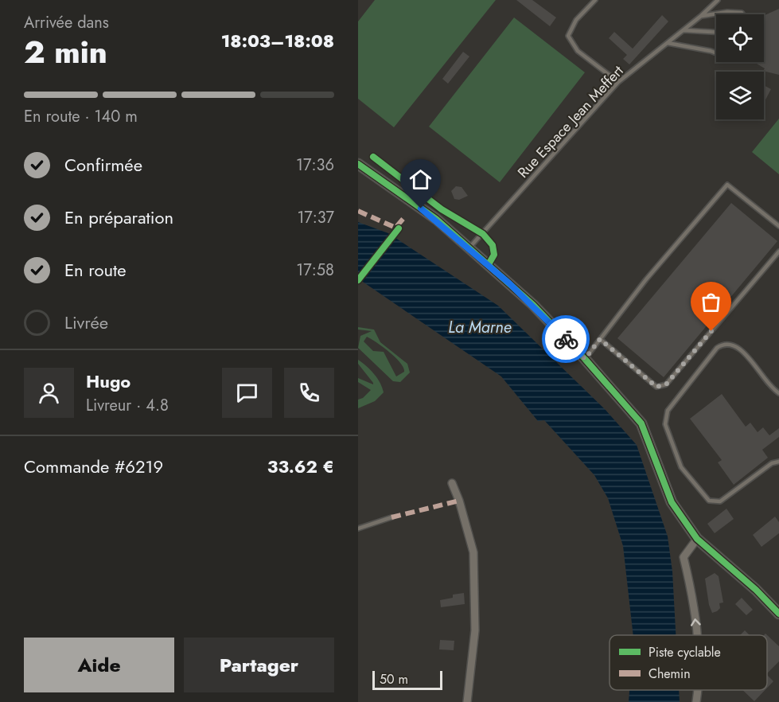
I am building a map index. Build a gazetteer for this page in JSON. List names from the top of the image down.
{
  "streets": {
    "lane": ["Rue Espace Jean Meffert"]
  },
  "water": ["La Marne"],
  "legend": ["Piste cyclable", "Chemin"],
  "scale_bar": "50 m",
  "page": {
    "heading": ["2 min", "Arrivée dans", "18:03–18:08"],
    "panel": [
      "Hugo",
      "Livreur · 4.8",
      "Commande #6219",
      "33.62 €"
    ],
    "bar": "En route · 140 m",
    "list": [
      ["Confirmée", "17:36"],
      ["En préparation", "17:37"],
      ["En route", "17:58"],
      "Livrée"
    ],
    "buttons": ["Aide", "Partager"],
    "scale": "50 m"
  }
}
